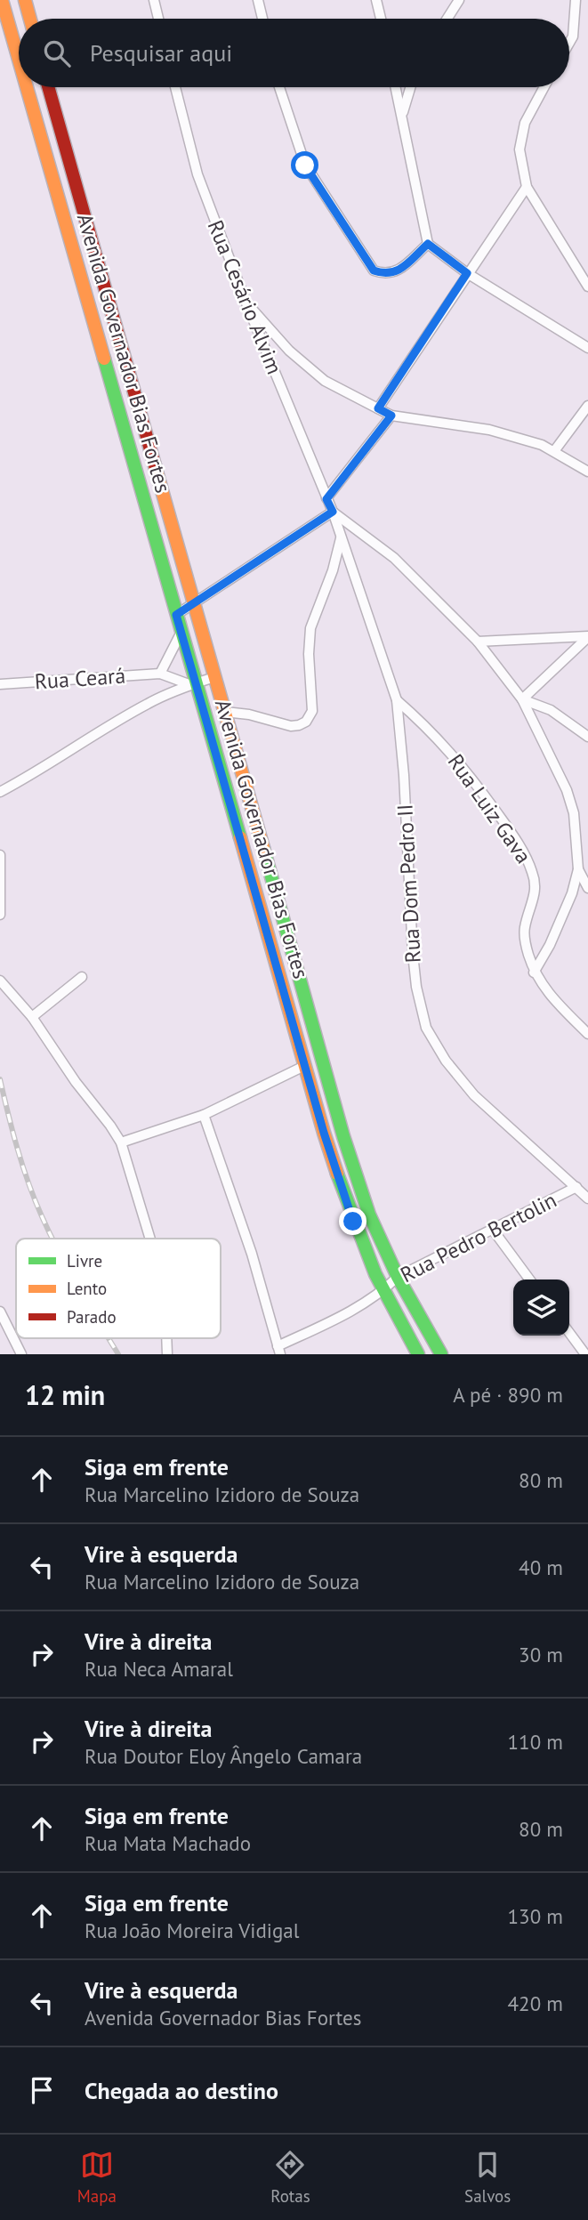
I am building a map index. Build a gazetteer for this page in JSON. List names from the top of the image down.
{
  "streets": {
    "main road": ["Avenida Governador Bias Fortes"],
    "street": [
      "Rua Cesário Alvim",
      "Rua Ceará",
      "Rua Luiz Gava",
      "Rua Dom Pedro II",
      "Rua Pedro Bertolin"
    ]
  },
  "crossings": [
    ["Rua Cesário Alvim", "Rua Dom Pedro II"],
    ["Avenida Governador Bias Fortes", "Rua Ceará"],
    ["Avenida Governador Bias Fortes", "Rua Pedro Bertolin"],
    ["Rua Luiz Gava", "Rua Dom Pedro II"],
    ["Rua Dom Pedro II", "Rua Pedro Bertolin"]
  ],
  "legend": ["Livre", "Lento", "Parado"],
  "page": {
    "search": "Pesquisar aqui",
    "heading": ["12 min", "A pé · 890 m"],
    "list": [
      ["Siga em frente", "Rua Marcelino Izidoro de Souza", "80 m"],
      ["Vire à esquerda", "Rua Marcelino Izidoro de Souza", "40 m"],
      ["Vire à direita", "Rua Neca Amaral", "30 m"],
      ["Vire à direita", "Rua Doutor Eloy Ângelo Camara", "110 m"],
      ["Siga em frente", "Rua Mata Machado", "80 m"],
      ["Siga em frente", "Rua João Moreira Vidigal", "130 m"],
      ["Vire à esquerda", "Avenida Governador Bias Fortes", "420 m"],
      "Chegada ao destino"
    ],
    "nav": ["Mapa", "Rotas", "Salvos"]
  }
}
